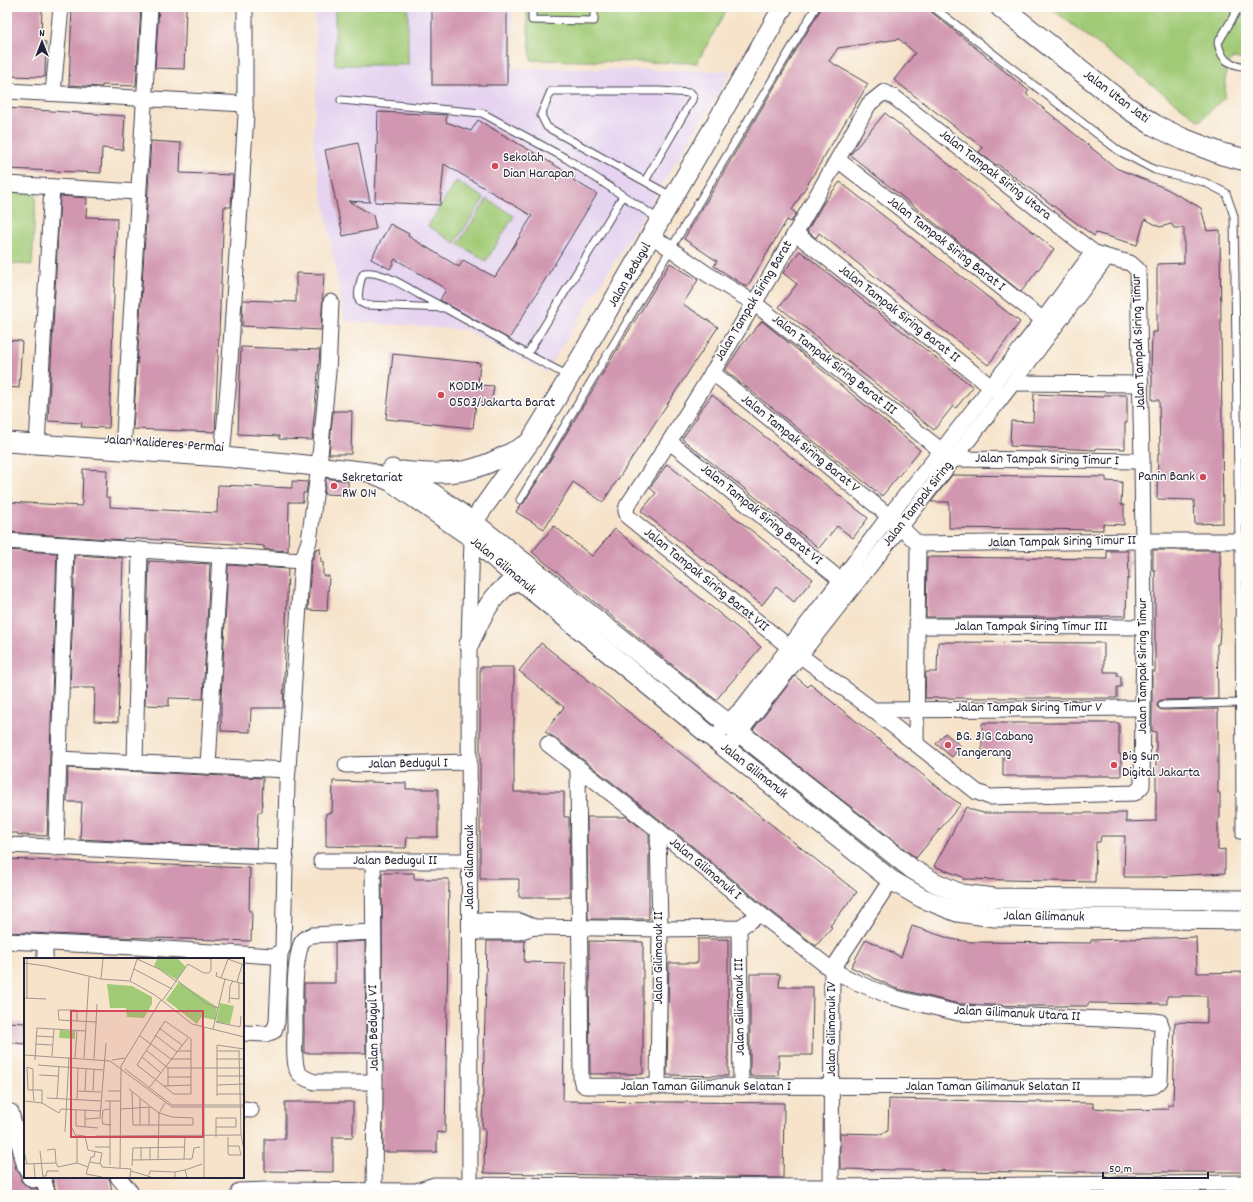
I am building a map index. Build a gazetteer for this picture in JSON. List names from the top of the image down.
{
  "streets": {
    "main road": ["Jalan Utan Jati"],
    "street": [
      "Jalan Tampak Siring Utara",
      "Jalan Tampak Siring Barat I",
      "Jalan Bedugul",
      "Jalan Tampak Siring Barat",
      "Jalan Tampak Siring Barat II",
      "Jalan Tampak Siring Timur",
      "Jalan Tampak Siring Barat III",
      "Jalan Kalideres Permai",
      "Jalan Tampak Siring Barat V",
      "Jalan Tampak Siring Timur I",
      "Jalan Tampak Siring",
      "Jalan Tampak Siring Barat VI",
      "Jalan Tampak Siring Timur II",
      "Jalan Gilimanuk",
      "Jalan Tampak Siring Barat VII",
      "Jalan Tampak Siring Timur III",
      "Jalan Tampak Siring Timur V",
      "Jalan Bedugul I",
      "Jalan Bedugul II",
      "Jalan Gilamanuk",
      "Jalan Gilimanuk I",
      "Jalan Gilimanuk II",
      "Jalan Gilimanuk III",
      "Jalan Gilimanuk Utara II",
      "Jalan Bedugul VI",
      "Jalan Gilimanuk IV",
      "Jalan Taman Gilimanuk Selatan I",
      "Jalan Taman Gilimanuk Selatan II"
    ]
  },
  "crossings": [
    ["Jalan Tampak Siring Utara", "Jalan Tampak Siring Barat"],
    ["Jalan Tampak Siring Utara", "Jalan Tampak Siring Timur"],
    ["Jalan Tampak Siring Utara", "Jalan Tampak Siring"],
    ["Jalan Tampak Siring Barat I", "Jalan Tampak Siring Barat"],
    ["Jalan Tampak Siring Barat I", "Jalan Tampak Siring"],
    ["Jalan Bedugul", "Jalan Tampak Siring Barat III"],
    ["Jalan Bedugul", "Jalan Gilimanuk"],
    ["Jalan Bedugul", "Jalan Gilamanuk"],
    ["Jalan Tampak Siring Barat", "Jalan Tampak Siring Barat II"],
    ["Jalan Tampak Siring Barat", "Jalan Tampak Siring Barat III"],
    ["Jalan Tampak Siring Barat", "Jalan Tampak Siring Barat V"],
    ["Jalan Tampak Siring Barat", "Jalan Tampak Siring Barat VI"],
    ["Jalan Tampak Siring Barat", "Jalan Tampak Siring Barat VII"],
    ["Jalan Tampak Siring Barat II", "Jalan Tampak Siring"],
    ["Jalan Tampak Siring Timur", "Jalan Tampak Siring Timur I"],
    ["Jalan Tampak Siring Timur", "Jalan Tampak Siring"],
    ["Jalan Tampak Siring Timur", "Jalan Tampak Siring Timur II"],
    ["Jalan Tampak Siring Timur", "Jalan Tampak Siring Barat VII"],
    ["Jalan Tampak Siring Timur", "Jalan Tampak Siring Timur III"],
    ["Jalan Tampak Siring Timur", "Jalan Tampak Siring Timur V"],
    ["Jalan Tampak Siring Barat III", "Jalan Tampak Siring Timur I"],
    ["Jalan Tampak Siring Barat III", "Jalan Tampak Siring"],
    ["Jalan Kalideres Permai", "Jalan Gilimanuk"],
    ["Jalan Tampak Siring Barat V", "Jalan Tampak Siring"],
    ["Jalan Tampak Siring Timur I", "Jalan Tampak Siring"],
    ["Jalan Tampak Siring", "Jalan Tampak Siring Barat VI"],
    ["Jalan Tampak Siring", "Jalan Gilimanuk"],
    ["Jalan Tampak Siring", "Jalan Tampak Siring Barat VII"],
    ["Jalan Gilimanuk", "Jalan Gilamanuk"],
    ["Jalan Gilimanuk", "Jalan Gilimanuk IV"],
    ["Jalan Bedugul I", "Jalan Gilamanuk"],
    ["Jalan Bedugul II", "Jalan Gilamanuk"],
    ["Jalan Bedugul II", "Jalan Bedugul VI"],
    ["Jalan Gilimanuk I", "Jalan Gilimanuk II"],
    ["Jalan Gilimanuk I", "Jalan Gilimanuk Utara II"],
    ["Jalan Gilimanuk I", "Jalan Gilimanuk IV"],
    ["Jalan Gilimanuk II", "Jalan Taman Gilimanuk Selatan I"],
    ["Jalan Gilimanuk III", "Jalan Taman Gilimanuk Selatan I"],
    ["Jalan Gilimanuk Utara II", "Jalan Gilimanuk IV"],
    ["Jalan Gilimanuk Utara II", "Jalan Taman Gilimanuk Selatan II"],
    ["Jalan Gilimanuk IV", "Jalan Taman Gilimanuk Selatan I"],
    ["Jalan Gilimanuk IV", "Jalan Taman Gilimanuk Selatan II"],
    ["Jalan Taman Gilimanuk Selatan I", "Jalan Taman Gilimanuk Selatan II"]
  ],
  "places": [
    "Sekolah Dian Harapan",
    "KODIM 0503/Jakarta Barat",
    "Panin Bank",
    "Sekretariat RW 014",
    "BG. 31G Cabang Tangerang",
    "Big Sun Digital Jakarta"
  ],
  "scale_bar": "50 m",
  "north": "top"
}
